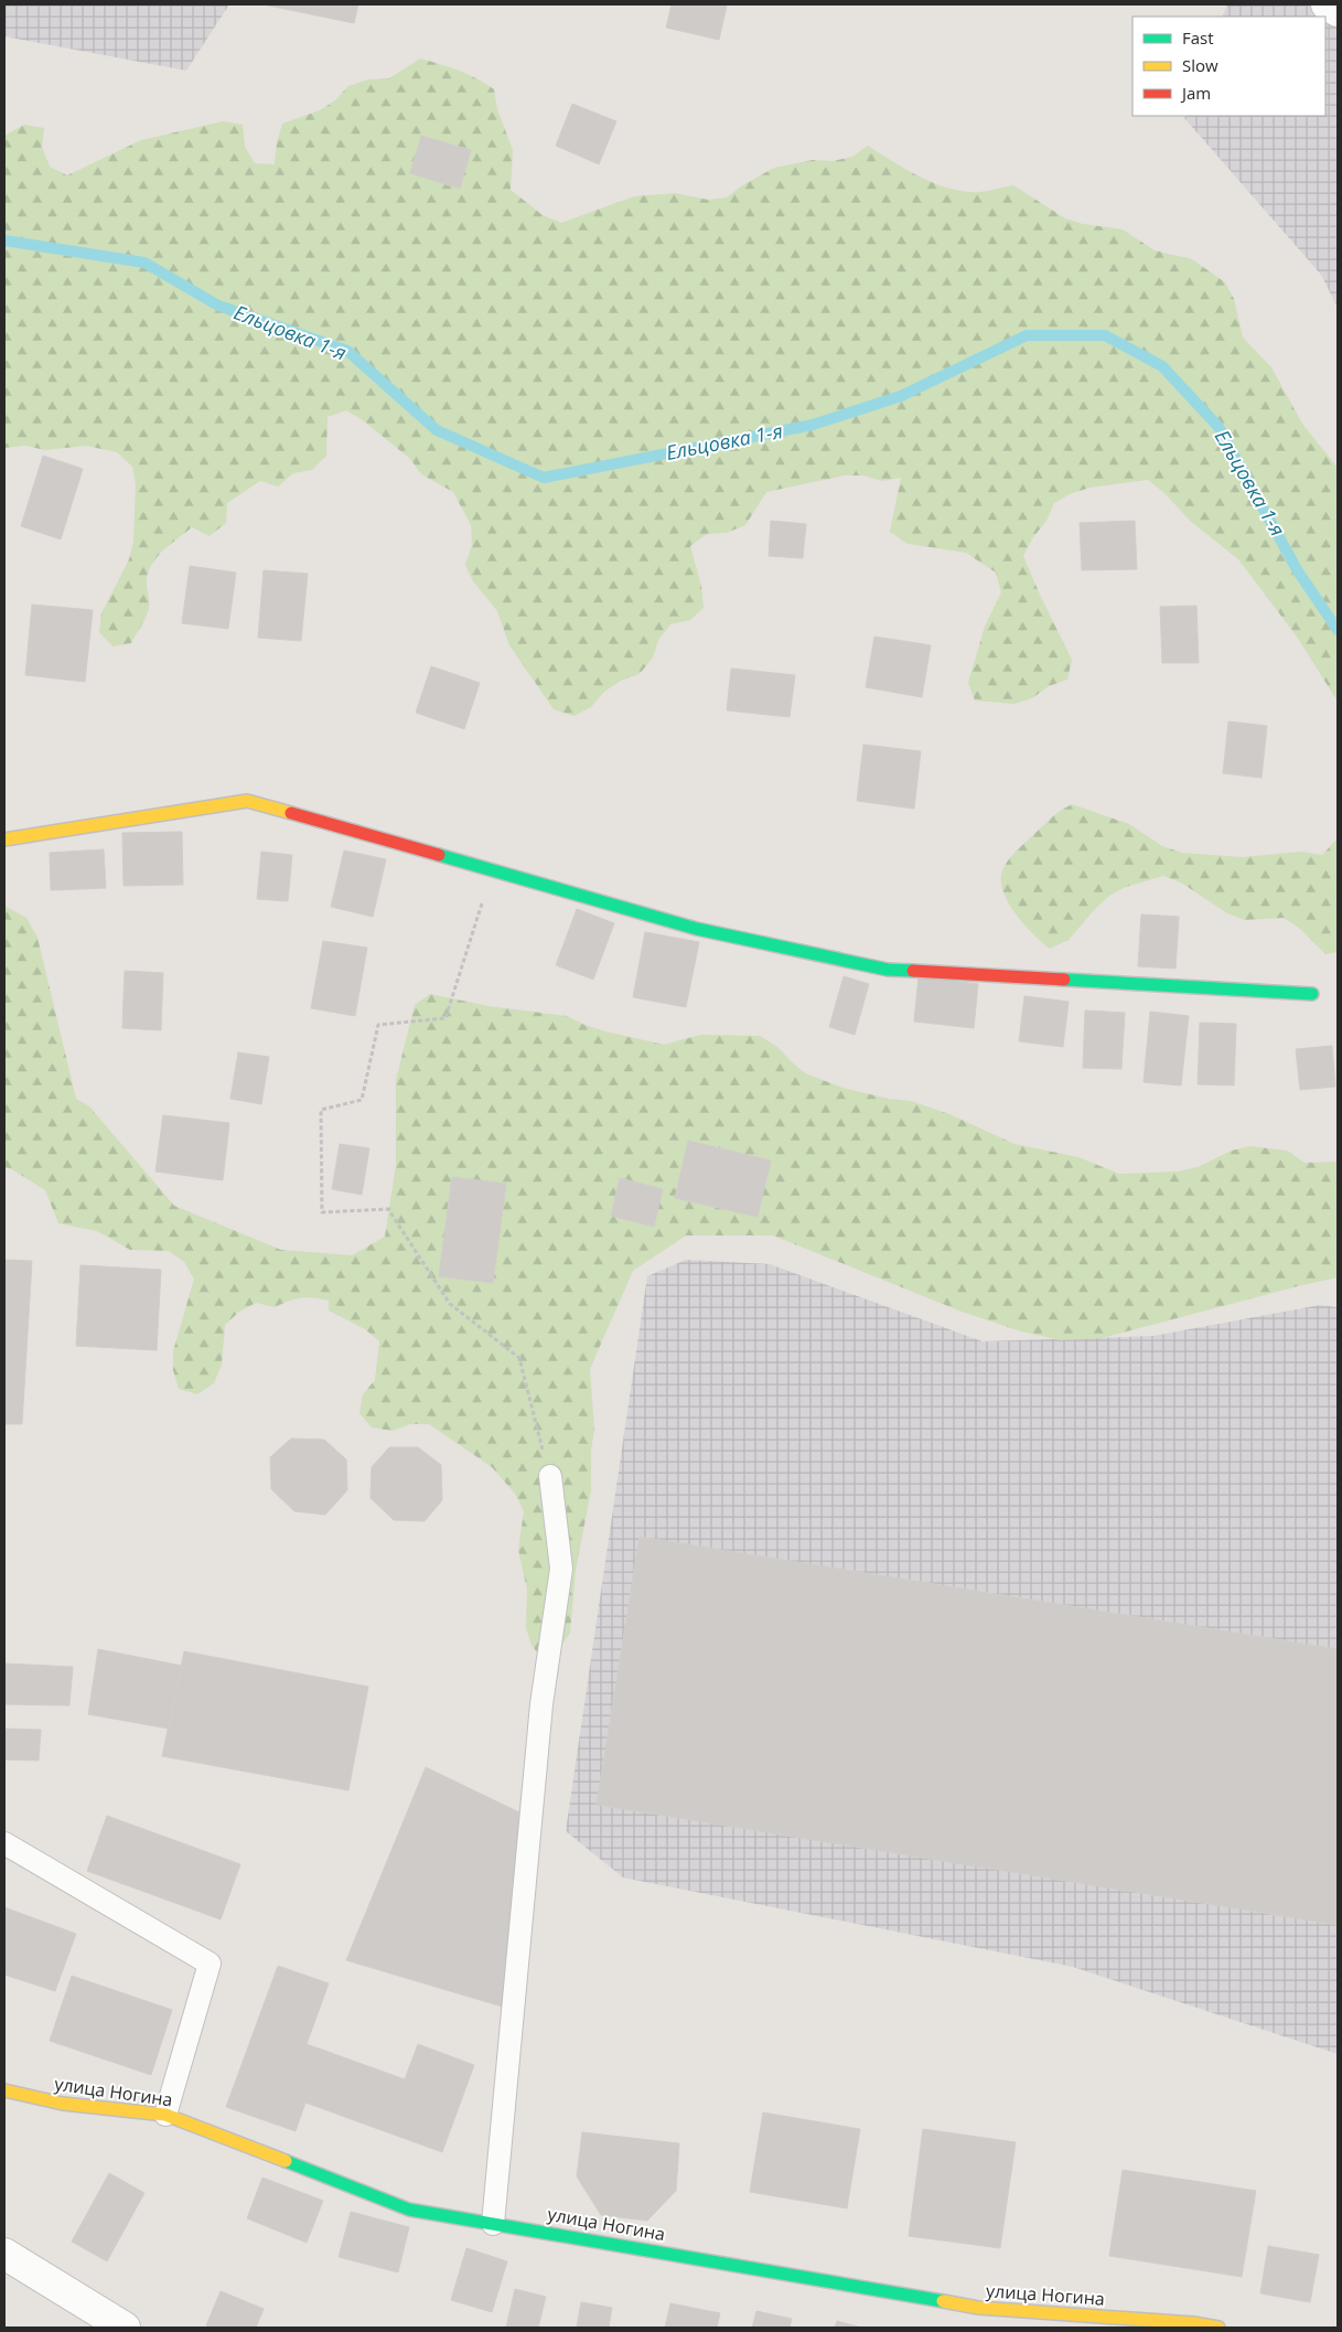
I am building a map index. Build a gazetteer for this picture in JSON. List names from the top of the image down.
{
  "streets": {
    "street": ["улица Ногина"]
  },
  "water": ["Ельцовка 1-я"],
  "legend": ["Fast", "Slow", "Jam"]
}
